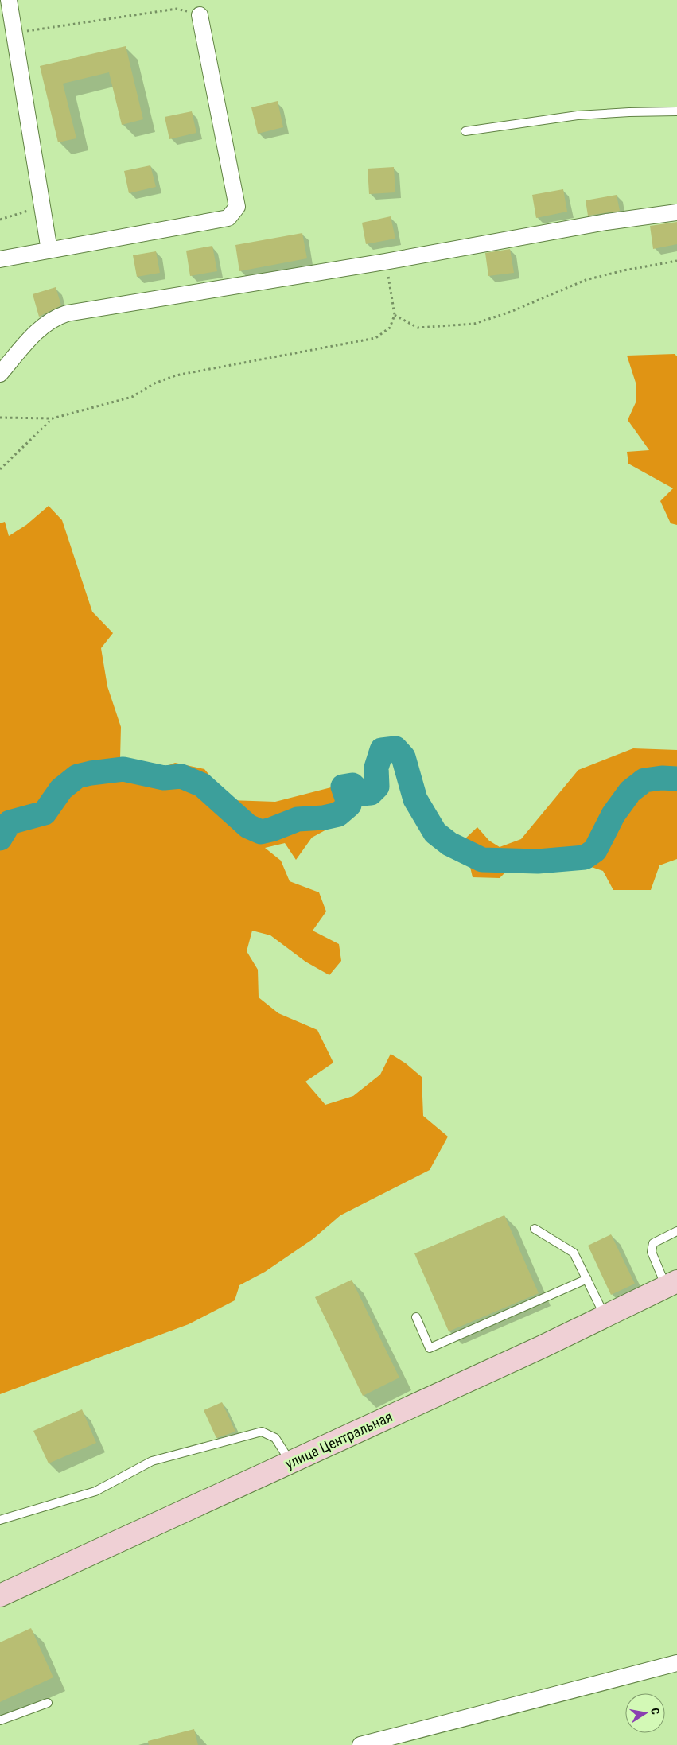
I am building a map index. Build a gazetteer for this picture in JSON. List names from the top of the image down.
{
  "streets": {
    "main road": ["улица Центральная"]
  },
  "north": "right"
}
